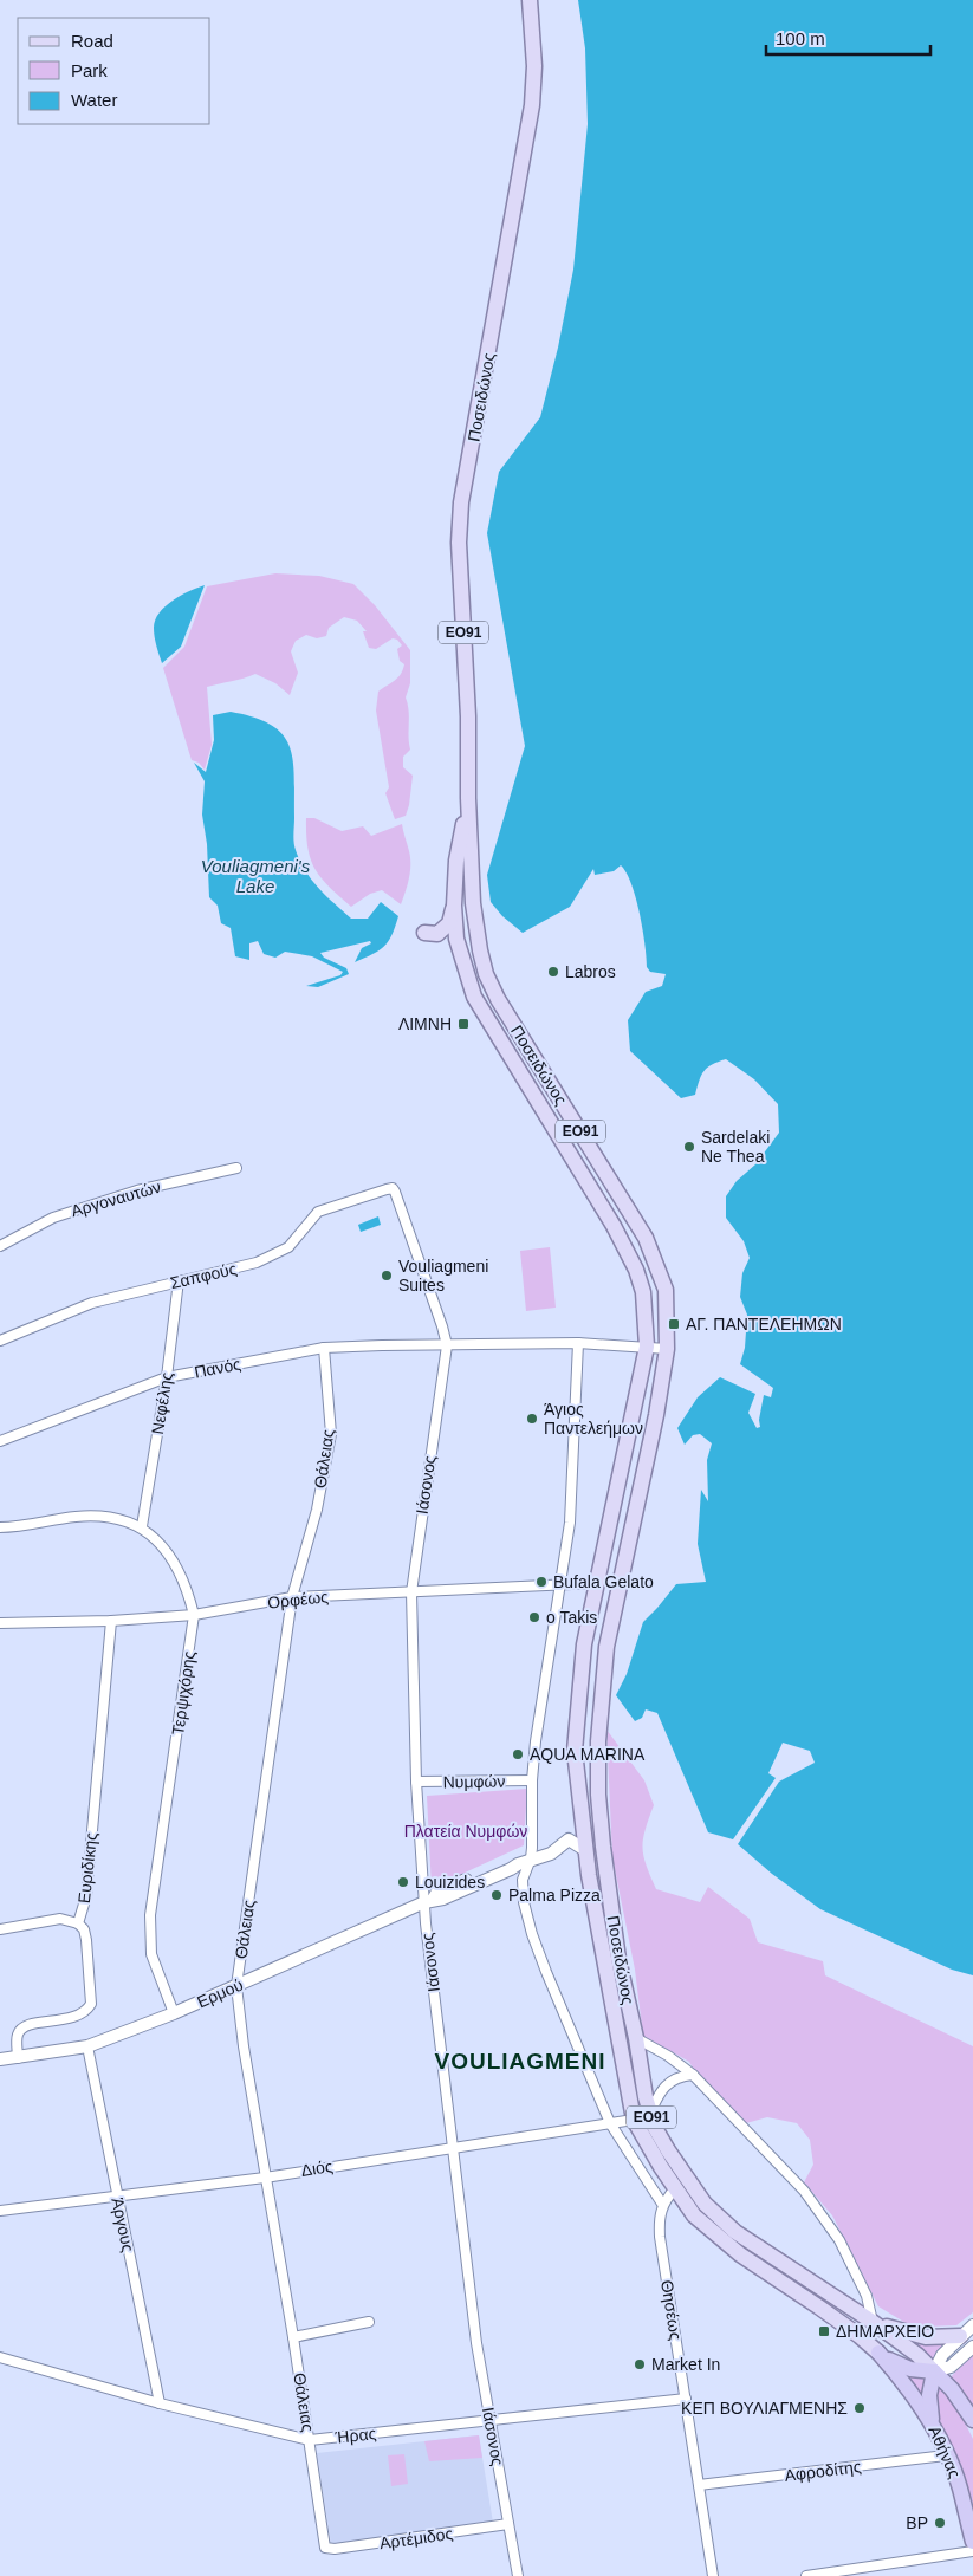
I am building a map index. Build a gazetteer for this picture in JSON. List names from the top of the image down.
{
  "streets": {
    "highway": ["Ποσειδώνος", "ΕΟ91", "Αθήνας"],
    "street": [
      "Αργοναυτών",
      "Σαπφούς",
      "Πανός",
      "Νεφέλης",
      "Θάλειας",
      "Ιάσονος",
      "Ορφέως",
      "Τερψιχόρης",
      "Νυμφών",
      "Ευριδίκης",
      "Ερμού",
      "Διός",
      "Άργους",
      "Θησέως",
      "Ήρας",
      "Αφροδίτης",
      "Αρτέμιδος"
    ]
  },
  "crossings": [
    ["Ποσειδώνος", "ΕΟ91"],
    ["Ποσειδώνος", "Ορφέως"],
    ["Ποσειδώνος", "Ερμού"],
    ["Ποσειδώνος", "Διός"],
    ["Ποσειδώνος", "Αθήνας"],
    ["Σαπφούς", "Πανός"],
    ["Σαπφούς", "Νεφέλης"],
    ["Σαπφούς", "Ιάσονος"],
    ["Πανός", "Νεφέλης"],
    ["Πανός", "Θάλειας"],
    ["Πανός", "Ιάσονος"],
    ["Νεφέλης", "Τερψιχόρης"],
    ["Θάλειας", "Ορφέως"],
    ["Θάλειας", "Ερμού"],
    ["Θάλειας", "Διός"],
    ["Θάλειας", "Ήρας"],
    ["Θάλειας", "Αρτέμιδος"],
    ["Ιάσονος", "Ορφέως"],
    ["Ιάσονος", "Νυμφών"],
    ["Ιάσονος", "Ερμού"],
    ["Ιάσονος", "Διός"],
    ["Ιάσονος", "Ήρας"],
    ["Ιάσονος", "Αρτέμιδος"],
    ["Ορφέως", "Τερψιχόρης"],
    ["Ορφέως", "Ευριδίκης"],
    ["Τερψιχόρης", "Ερμού"],
    ["Ευριδίκης", "Ερμού"],
    ["Ερμού", "Άργους"],
    ["Διός", "Άργους"],
    ["Άργους", "Ήρας"],
    ["Θησέως", "Ήρας"],
    ["Θησέως", "Αφροδίτης"],
    ["Αθήνας", "Αφροδίτης"]
  ],
  "districts": ["VOULIAGMENI"],
  "water": ["Vouliagmeni's Lake"],
  "parks": ["Πλατεία Νυμφών"],
  "places": {
    "other": [
      "Labros",
      "Sardelaki Ne Thea",
      "Vouliagmeni Suites",
      "Άγιος Παντελεήμων",
      "Bufala Gelato",
      "o Takis",
      "AQUA MARINA",
      "Louizides",
      "Palma Pizza",
      "Market In",
      "ΚΕΠ ΒΟΥΛΙΑΓΜΕΝΗΣ",
      "BP"
    ],
    "transit": ["ΛΙΜΝΗ", "ΑΓ. ΠΑΝΤΕΛΕΗΜΩΝ", "ΔΗΜΑΡΧΕΙΟ"]
  },
  "legend": ["Road", "Park", "Water"],
  "scale_bar": "100 m"
}
